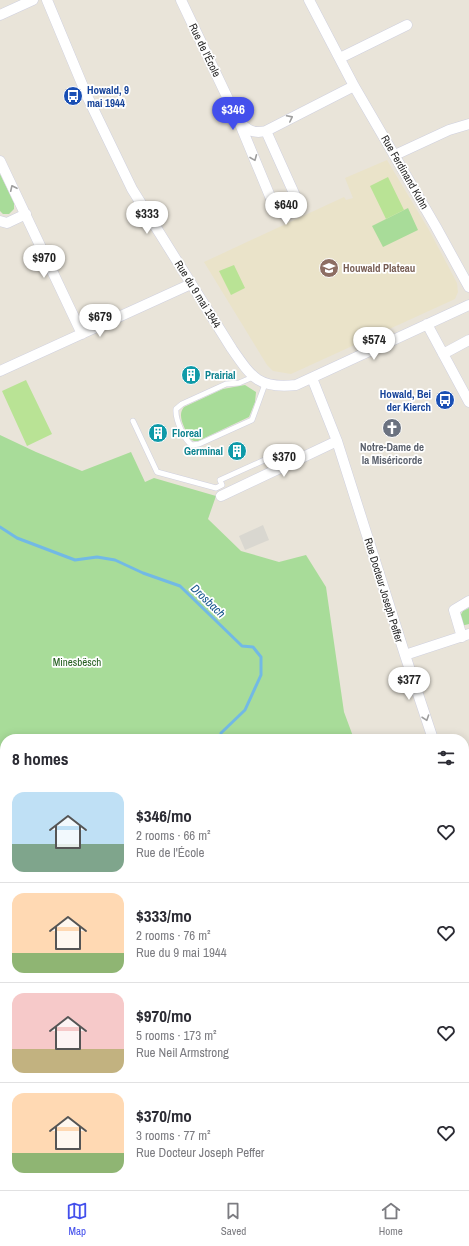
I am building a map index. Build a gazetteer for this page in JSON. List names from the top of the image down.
{
  "streets": {
    "street": [
      "Rue de l'École",
      "Rue Ferdinand Kuhn",
      "Rue du 9 mai 1944",
      "Rue Docteur Joseph Peffer"
    ]
  },
  "crossings": [
    ["Rue du 9 mai 1944", "Rue Docteur Joseph Peffer"]
  ],
  "water": ["Drosbach"],
  "parks": ["Minesbësch"],
  "places": {
    "bus stop": ["Howald, 9 mai 1944", "Howald, Bei der Kierch"],
    "school or university": ["Houwald Plateau"],
    "building": ["Prairial", "Floreal", "Germinal"],
    "church": ["Notre-Dame de la Miséricorde"]
  },
  "page": {
    "price": [
      "$346",
      "$640",
      "$333",
      "$970",
      "$679",
      "$574",
      "$370",
      "$377"
    ],
    "heading": "8 homes",
    "list": [
      {
        "name": "$346/mo",
        "note": "2 rooms · 66 m² · Rue de l'École"
      },
      {
        "name": "$333/mo",
        "note": "2 rooms · 76 m² · Rue du 9 mai 1944"
      },
      {
        "name": "$970/mo",
        "note": "5 rooms · 173 m² · Rue Neil Armstrong"
      },
      {
        "name": "$370/mo",
        "note": "3 rooms · 77 m² · Rue Docteur Joseph Peffer"
      }
    ],
    "tabs": ["Map", "Saved", "Home"]
  }
}
